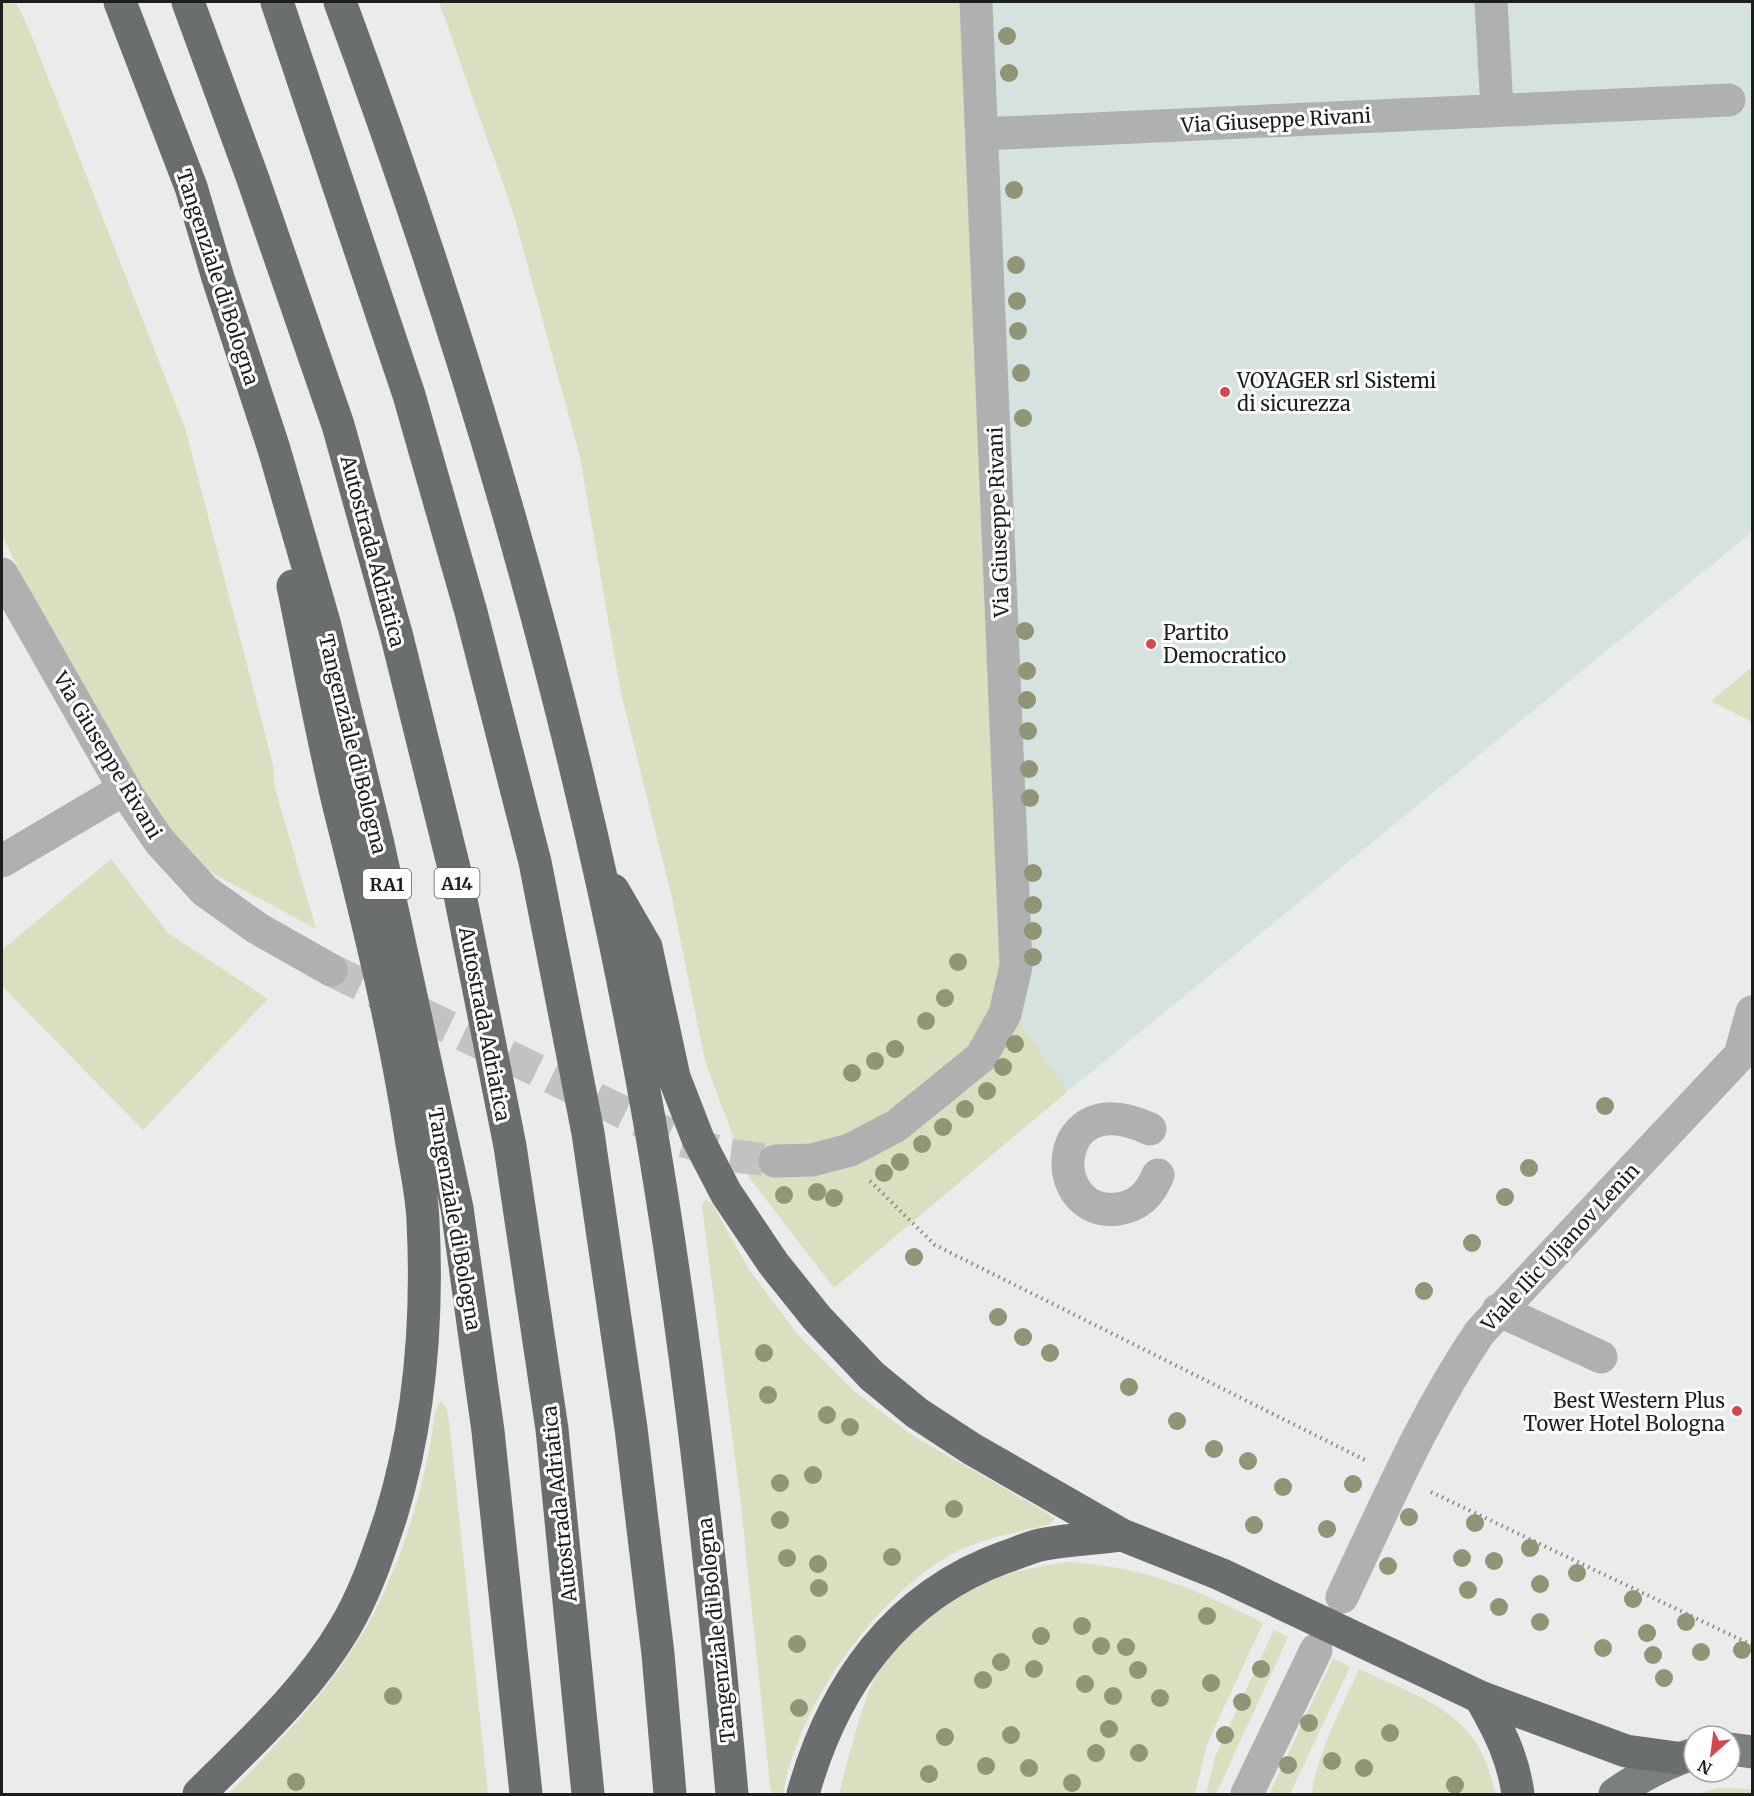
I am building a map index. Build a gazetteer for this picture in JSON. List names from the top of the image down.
{
  "streets": {
    "highway": [
      "Tangenziale di Bologna",
      "Autostrada Adriatica",
      "A14",
      "RA1"
    ],
    "street": ["Via Giuseppe Rivani", "Viale Ilic Uljanov Lenin"]
  },
  "places": ["VOYAGER srl Sistemi di sicurezza", "Partito Democratico", "Best Western Plus Tower Hotel Bologna"],
  "north": "bottom left"
}
